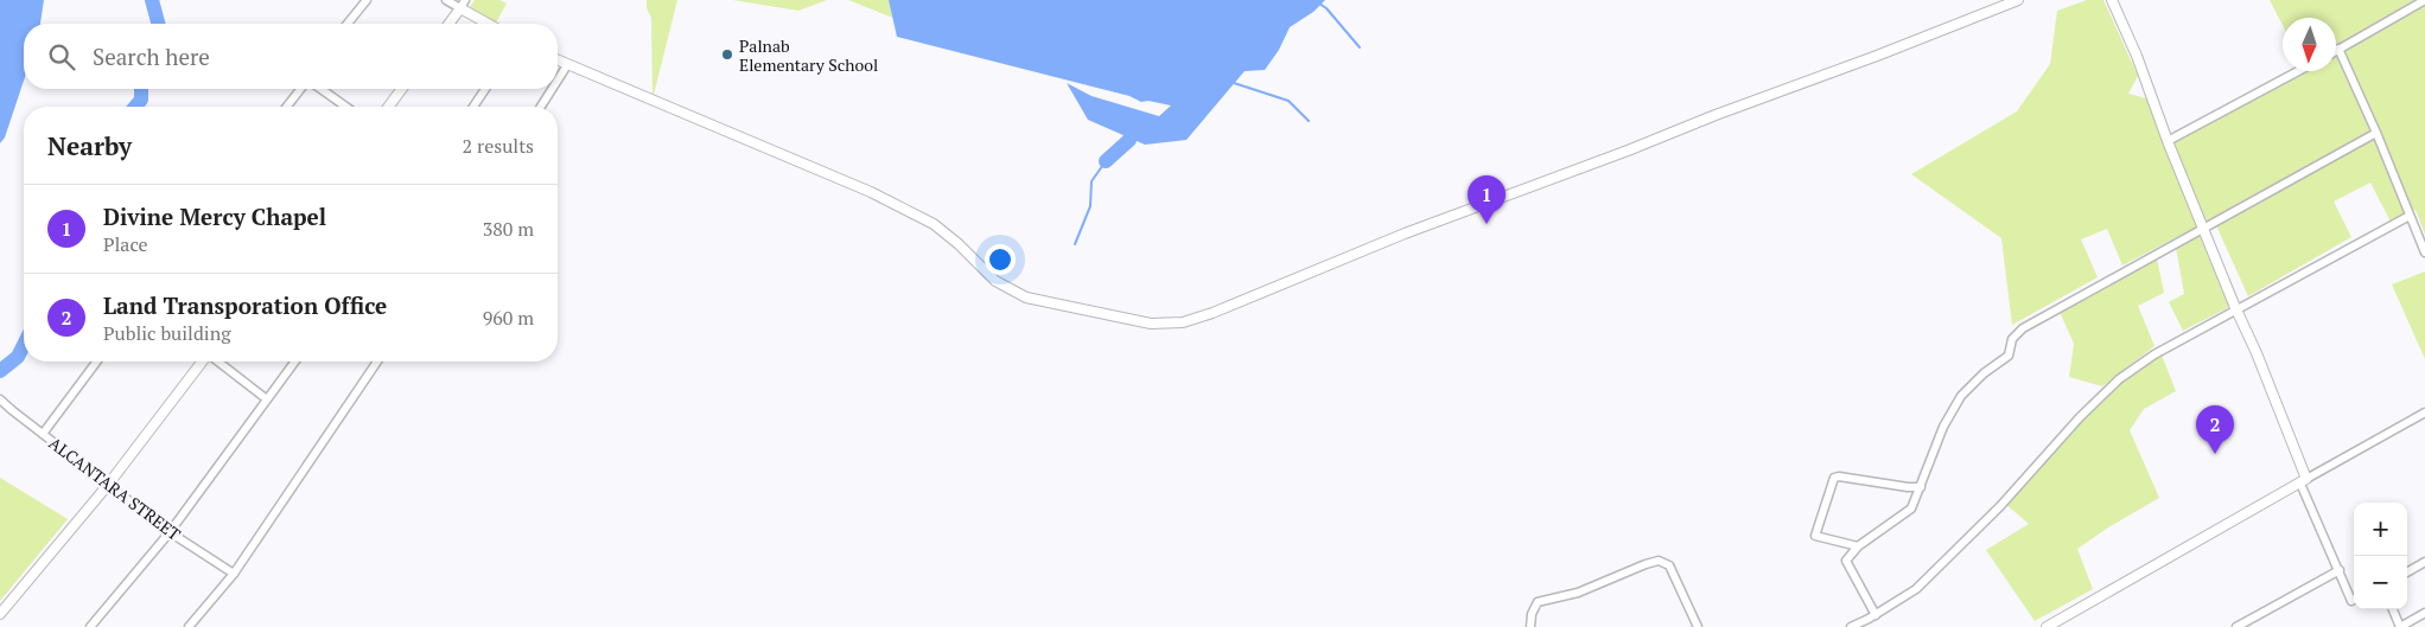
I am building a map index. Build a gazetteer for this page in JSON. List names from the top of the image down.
{
  "streets": {
    "street": ["ALCANTARA STREET"]
  },
  "places": ["Palnab Elementary School"],
  "north": "bottom",
  "page": {
    "search": "Search here",
    "heading": ["Nearby", "2 results"],
    "pins": ["1", "2"],
    "list": [
      {
        "mark": "1",
        "name": "Divine Mercy Chapel",
        "note": "Place",
        "value": "380 m"
      },
      {
        "mark": "2",
        "name": "Land Transporation Office",
        "note": "Public building",
        "value": "960 m"
      }
    ],
    "map_buttons": ["+", "−"]
  }
}
